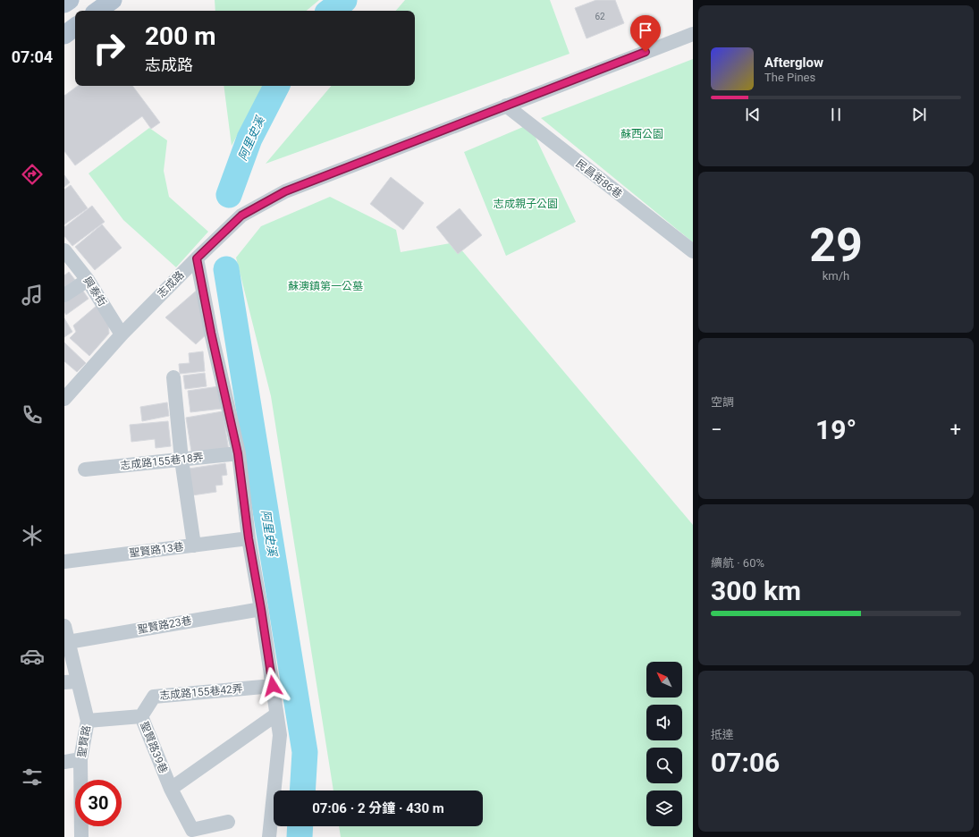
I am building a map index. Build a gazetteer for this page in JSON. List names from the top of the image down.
{
  "streets": {
    "street": [
      "民昌街86巷",
      "志成路",
      "興泰街",
      "志成路155巷18弄",
      "聖賢路13巷",
      "聖賢路23巷",
      "志成路155巷42弄",
      "聖賢路",
      "聖賢路39巷"
    ]
  },
  "crossings": [
    ["民昌街86巷", "志成路"],
    ["志成路", "興泰街"],
    ["聖賢路23巷", "聖賢路"],
    ["志成路155巷42弄", "聖賢路39巷"],
    ["聖賢路", "聖賢路39巷"]
  ],
  "water": ["阿里史溪"],
  "parks": ["蘇西公園", "志成親子公園", "蘇澳鎮第一公墓"],
  "house_numbers": ["62"],
  "north": "top left",
  "page": {
    "tabs": "07:04",
    "turn": ["200 m", "志成路"],
    "song": ["Afterglow", "The Pines"],
    "tile": [
      ["29", "km/h"],
      "空調",
      ["續航 · 60%", "300 km"],
      ["抵達", "07:06"]
    ],
    "heat": ["−", "19°", "+"],
    "limit": "30",
    "trip": "07:06 · 2 分鐘 · 430 m"
  }
}
